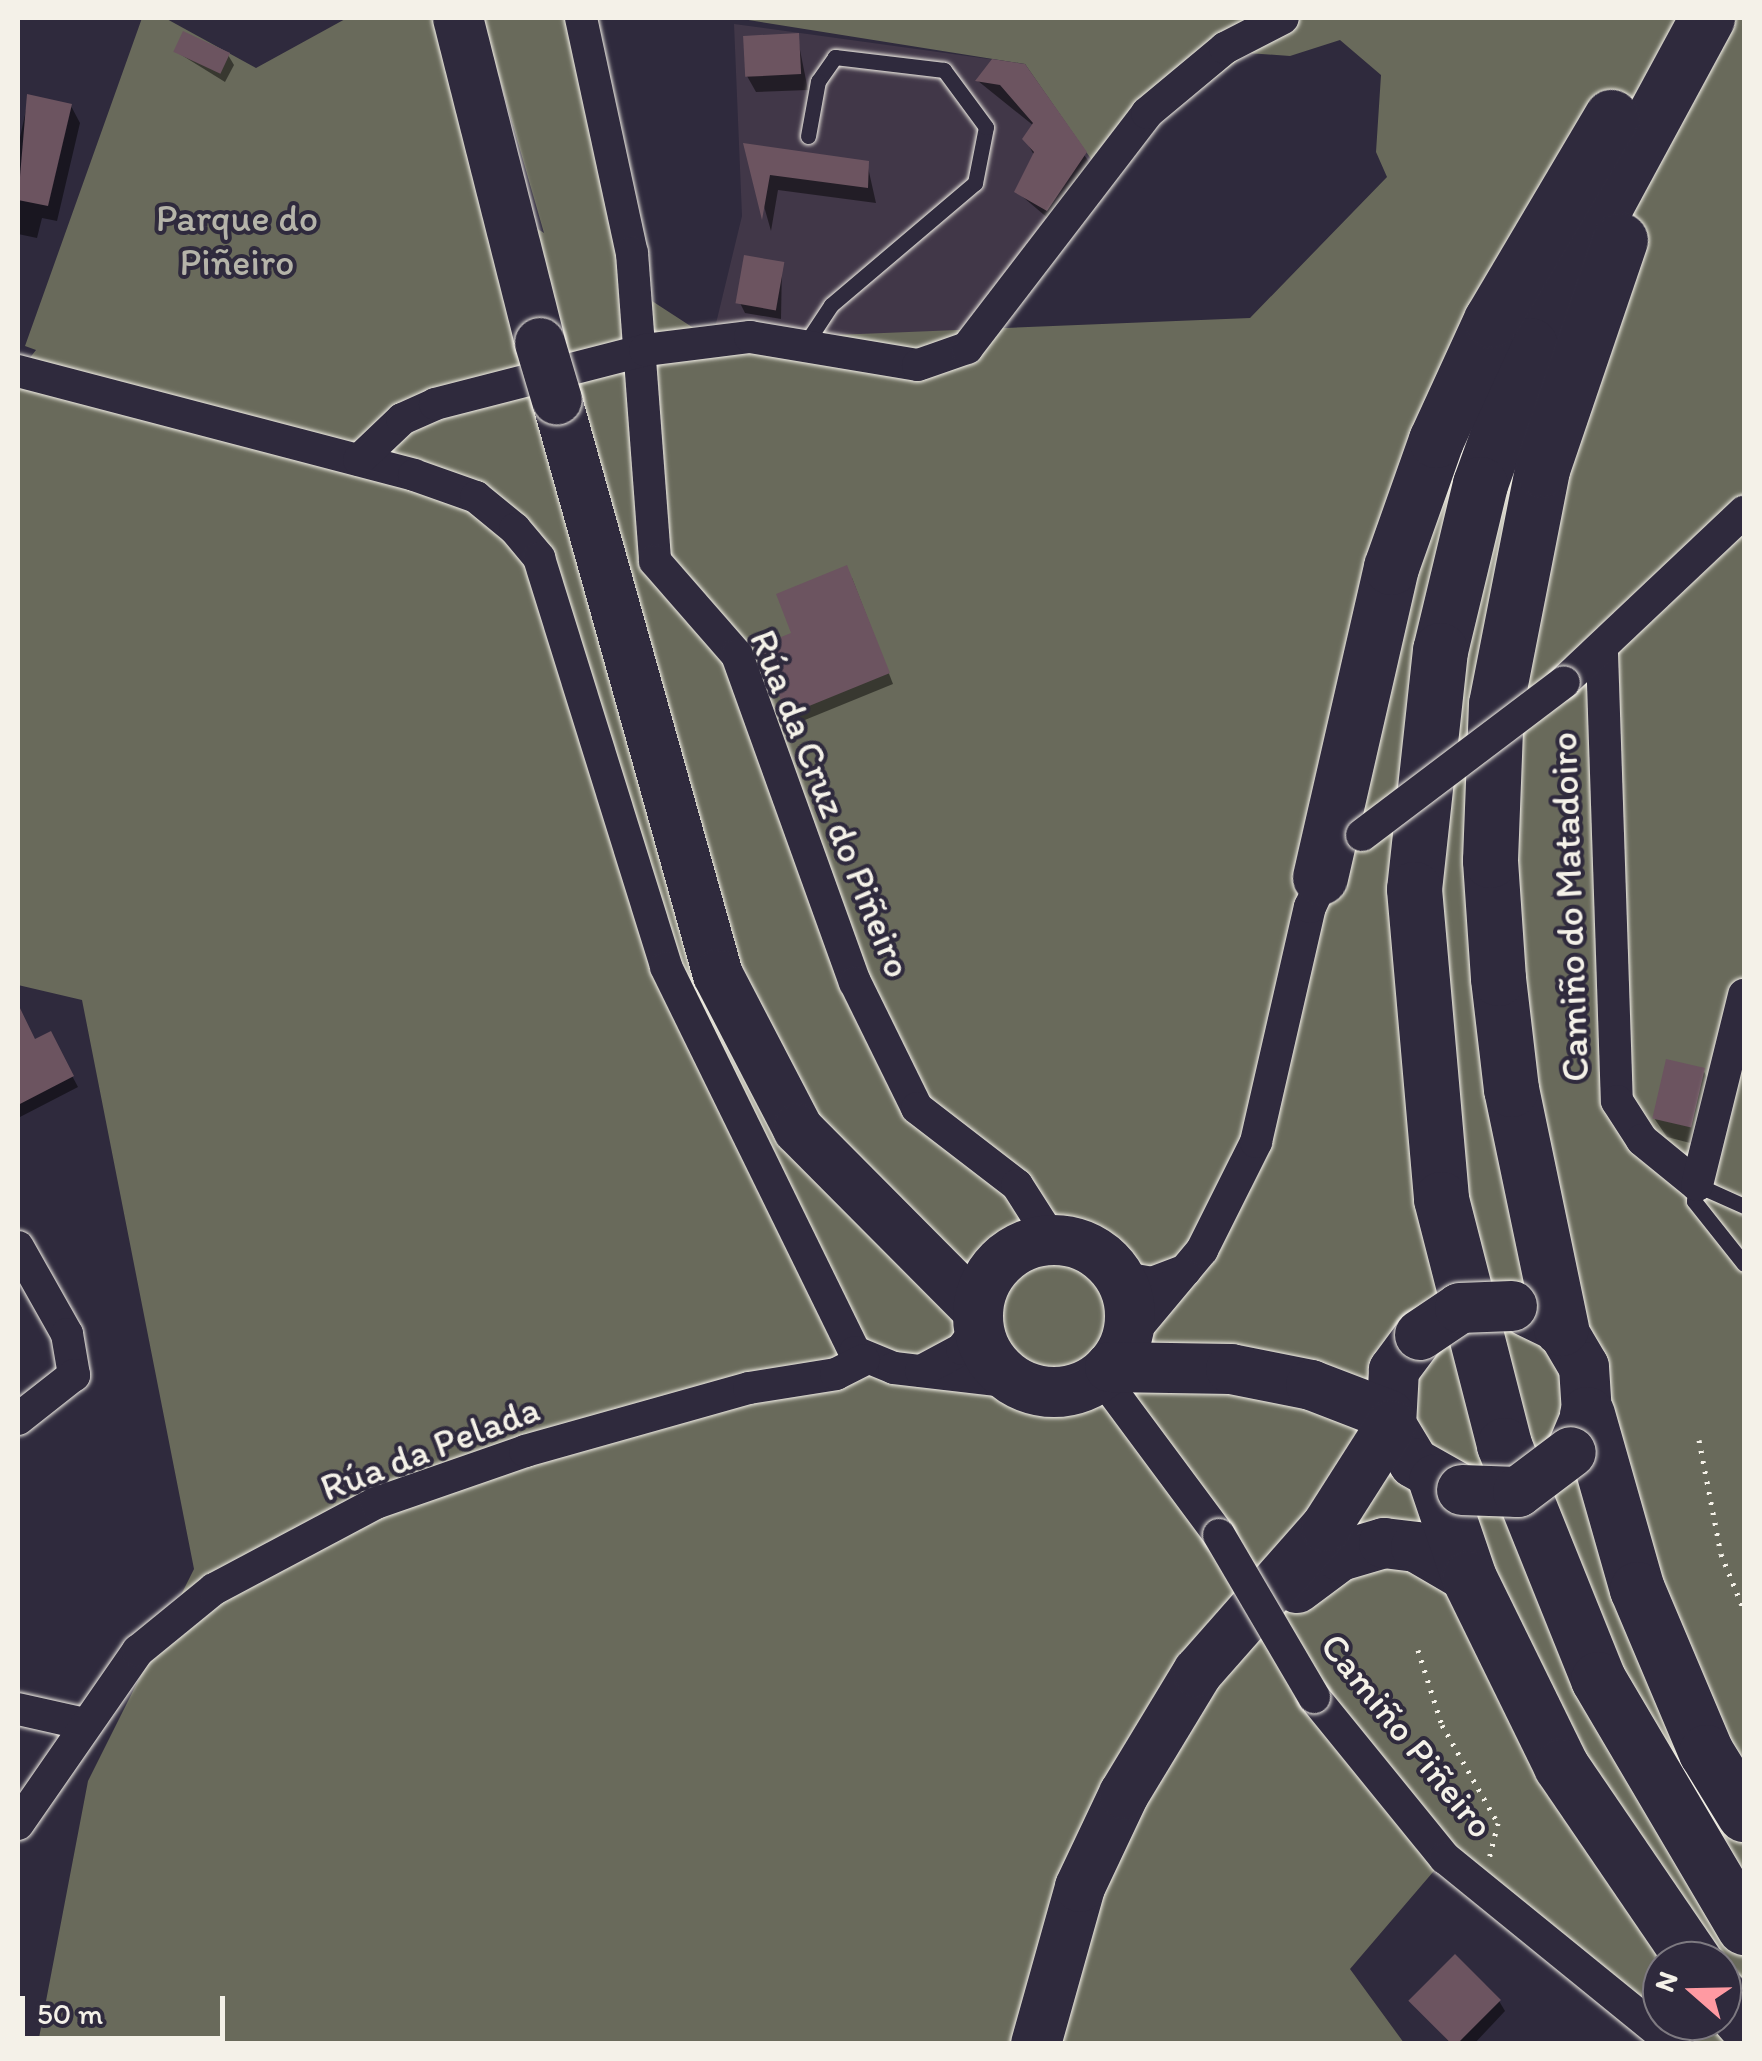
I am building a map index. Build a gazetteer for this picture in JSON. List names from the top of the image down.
{
  "streets": {
    "street": [
      "Rúa da Cruz do Piñeiro",
      "Camiño do Matadoiro",
      "Rúa da Pelada",
      "Camiño Piñeiro"
    ]
  },
  "crossings": [
    ["Rúa da Cruz do Piñeiro", "Camiño Piñeiro"]
  ],
  "parks": ["Parque do Piñeiro"],
  "scale_bar": "50 m",
  "north": "left"
}
